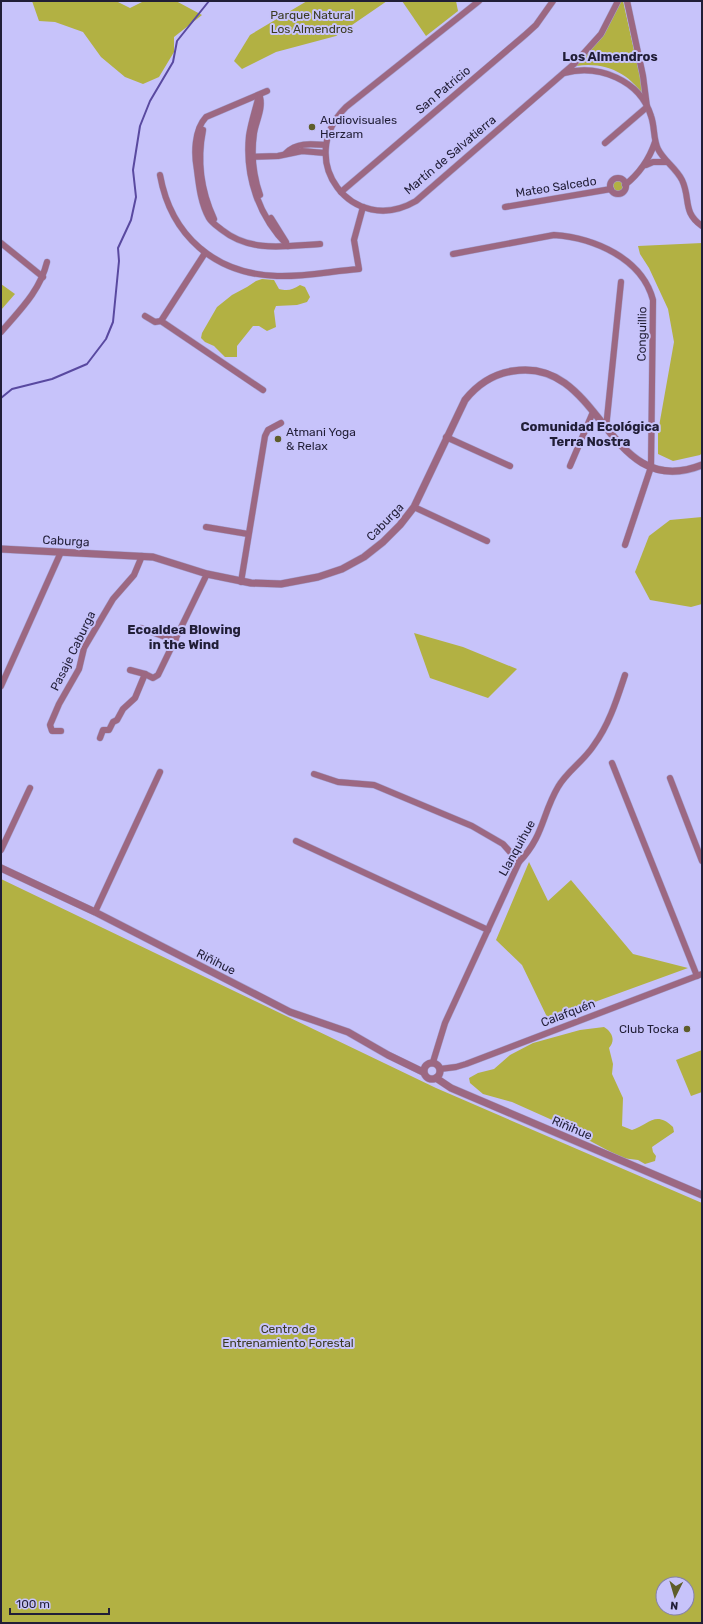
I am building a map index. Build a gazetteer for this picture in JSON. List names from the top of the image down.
{
  "streets": {
    "street": [
      "San Patricio",
      "Martín de Salvatierra",
      "Mateo Salcedo",
      "Conguillio",
      "Caburga",
      "Pasaje Caburga",
      "Llanquihue",
      "Riñihue",
      "Calafquén"
    ]
  },
  "crossings": [
    ["San Patricio", "Martín de Salvatierra"],
    ["Conguillio", "Caburga"],
    ["Caburga", "Pasaje Caburga"],
    ["Llanquihue", "Riñihue"],
    ["Llanquihue", "Calafquén"],
    ["Riñihue", "Calafquén"]
  ],
  "districts": ["Los Almendros", "Comunidad Ecológica Terra Nostra", "Ecoaldea Blowing in the Wind"],
  "parks": ["Parque Natural Los Almendros", "Centro de Entrenamiento Forestal"],
  "places": ["Audiovisuales Herzam", "Atmani Yoga & Relax", "Club Tocka"],
  "scale_bar": "100 m",
  "north": "bottom"
}
